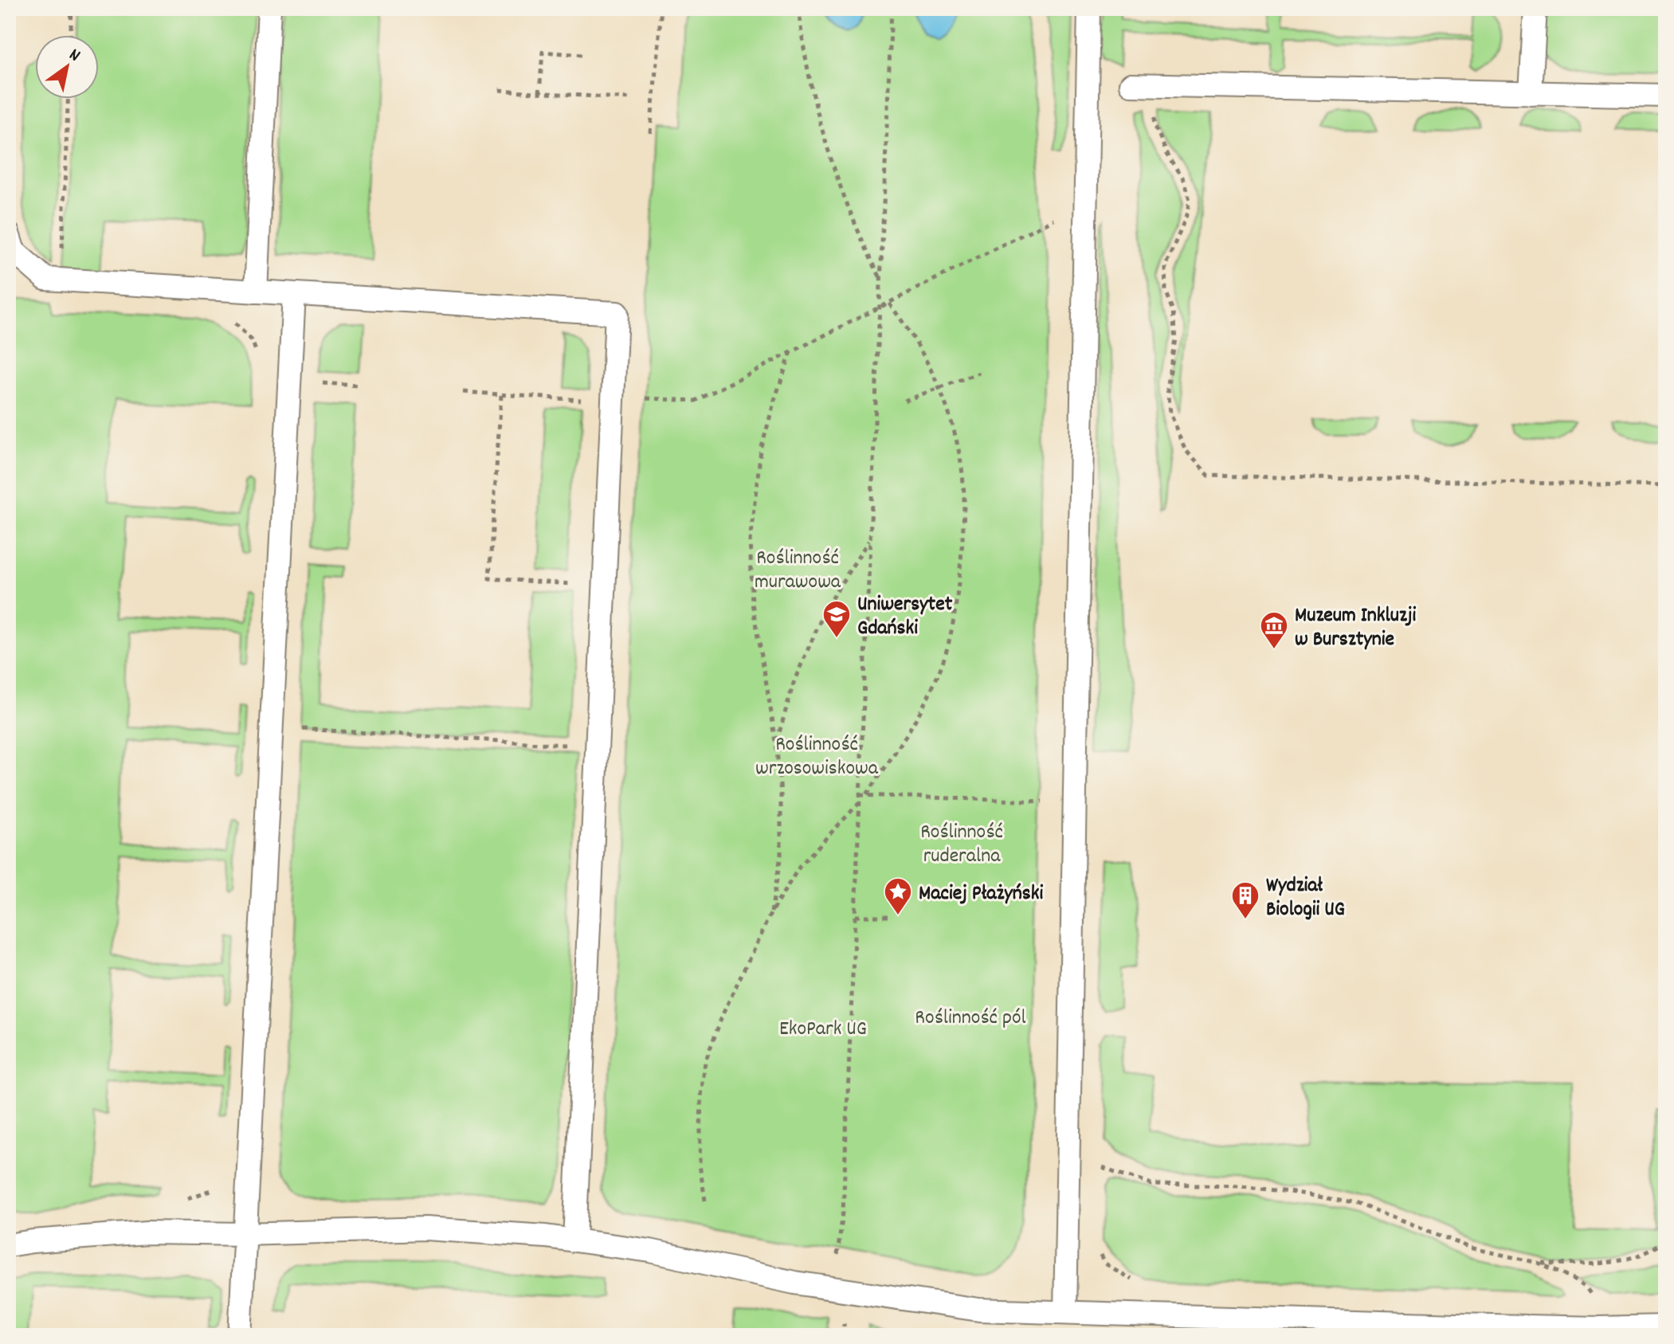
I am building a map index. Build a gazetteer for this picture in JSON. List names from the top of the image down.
{
  "parks": [
    "Roślinność murawowa",
    "Roślinność wrzosowiskowa",
    "Roślinność ruderalna",
    "Roślinność pól",
    "EkoPark UG"
  ],
  "places": {
    "school or university": ["Uniwersytet Gdański"],
    "museum": ["Muzeum Inkluzji w Bursztynie"],
    "place": ["Maciej Płażyński"],
    "building": ["Wydział Biologii UG"]
  },
  "north": "top right"
}
